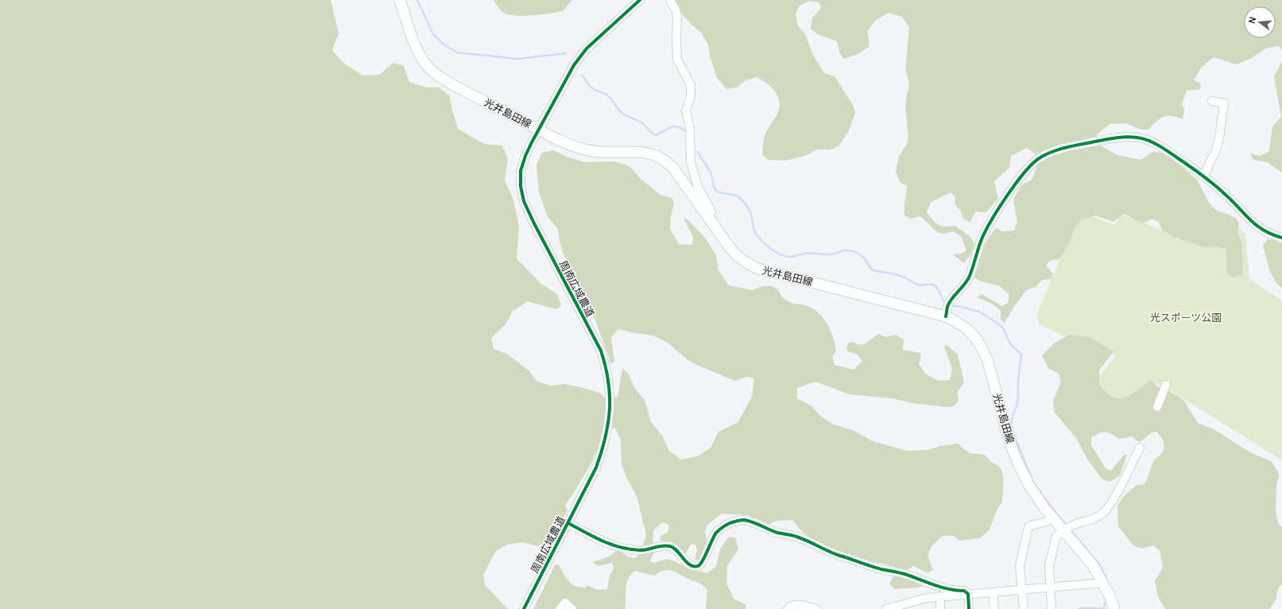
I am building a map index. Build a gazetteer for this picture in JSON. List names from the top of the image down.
{
  "streets": {
    "main road": ["光井島田線"],
    "street": ["周南広域農道"]
  },
  "crossings": [
    ["光井島田線", "周南広域農道"]
  ],
  "parks": ["光スポーツ公園"],
  "north": "left"
}
